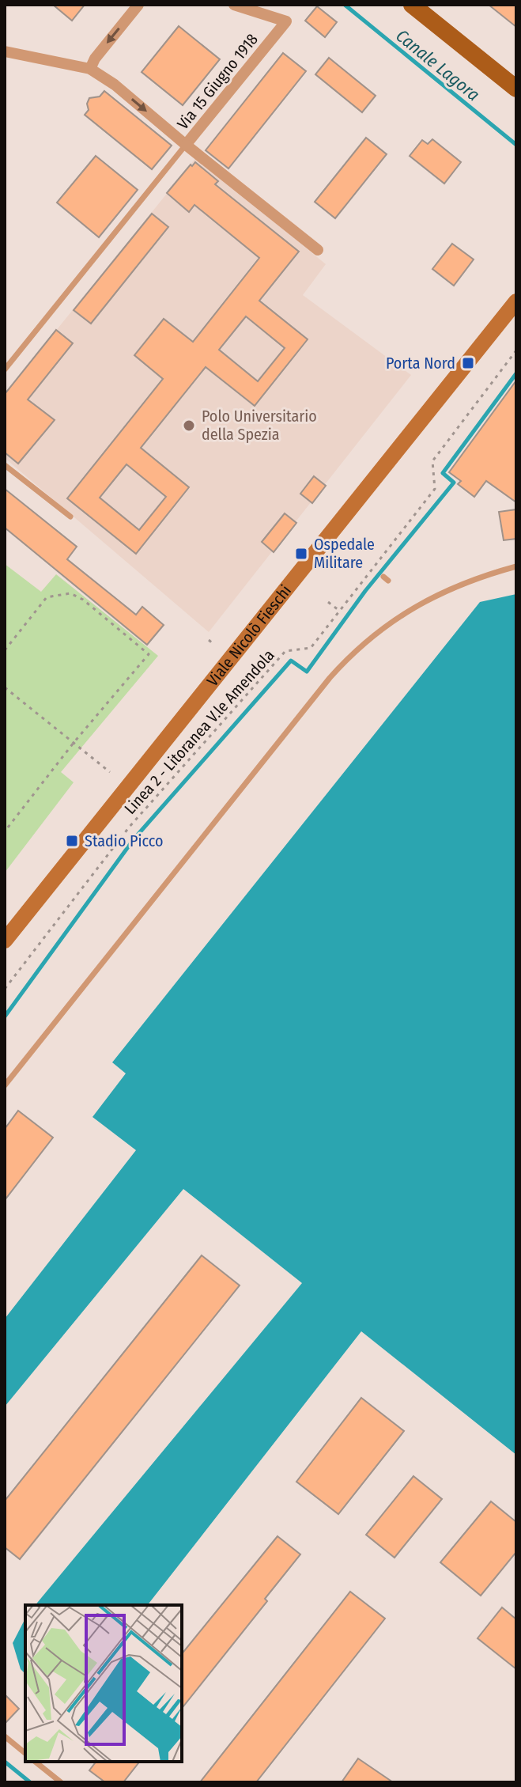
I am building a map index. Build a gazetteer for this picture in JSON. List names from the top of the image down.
{
  "streets": {
    "main road": ["Viale Nicolò Fieschi"],
    "street": ["Via 15 Giugno 1918"],
    "path": ["Linea 2 - Litoranea V.le Amendola"]
  },
  "water": ["Canale Lagora"],
  "places": {
    "transit": ["Porta Nord", "Ospedale Militare", "Stadio Picco"],
    "other": ["Polo Universitario della Spezia"]
  }
}
